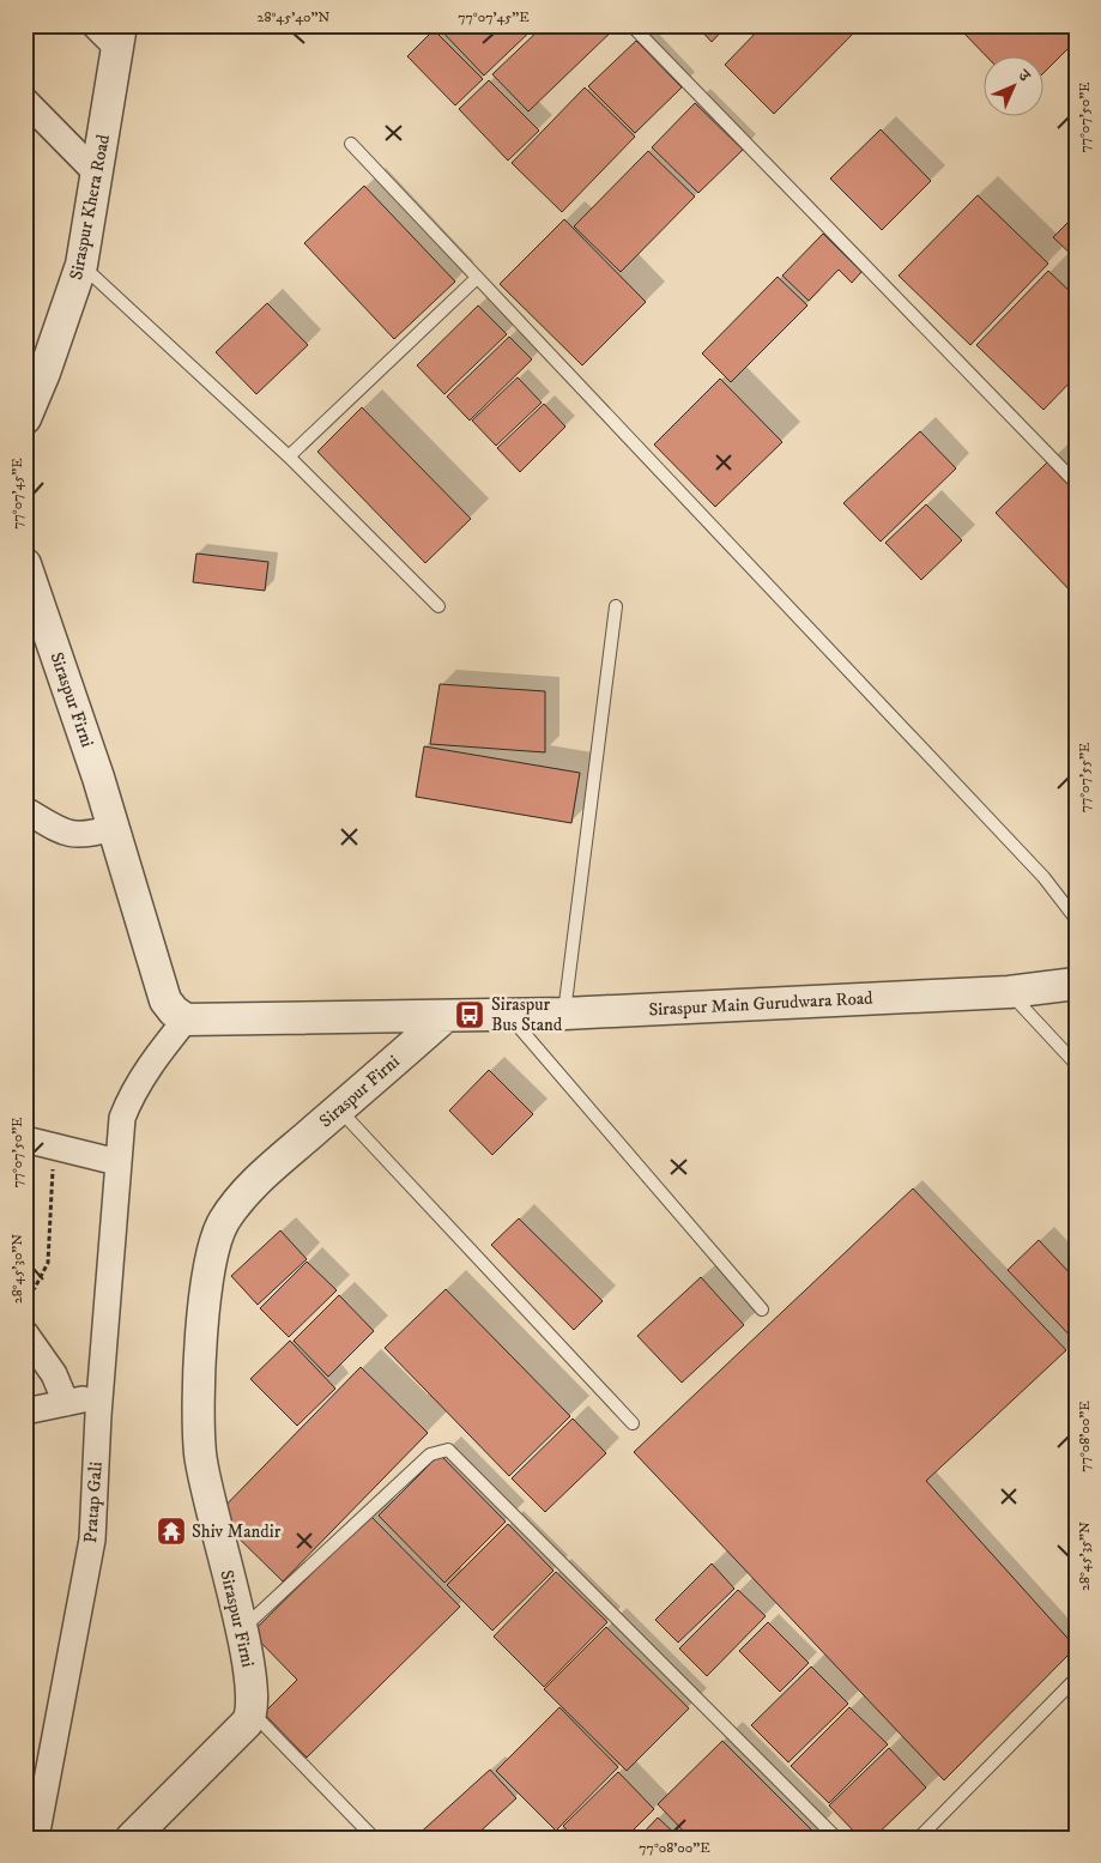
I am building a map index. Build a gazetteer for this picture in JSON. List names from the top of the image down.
{
  "streets": {
    "street": [
      "Siraspur Khera Road",
      "Siraspur Firni",
      "Siraspur Main Gurudwara Road",
      "Pratap Gali"
    ]
  },
  "crossings": [
    ["Siraspur Firni", "Siraspur Main Gurudwara Road"],
    ["Siraspur Firni", "Pratap Gali"]
  ],
  "places": {
    "bus stop": ["Siraspur Bus Stand"],
    "temple": ["Shiv Mandir"]
  },
  "north": "top right",
  "coordinates": [
    "28°45'40\"N",
    "77°07'45\"E",
    "77°07'50\"E",
    "77°07'55\"E",
    "28°45'30\"N",
    "77°08'00\"E",
    "28°45'35\"N"
  ]
}
